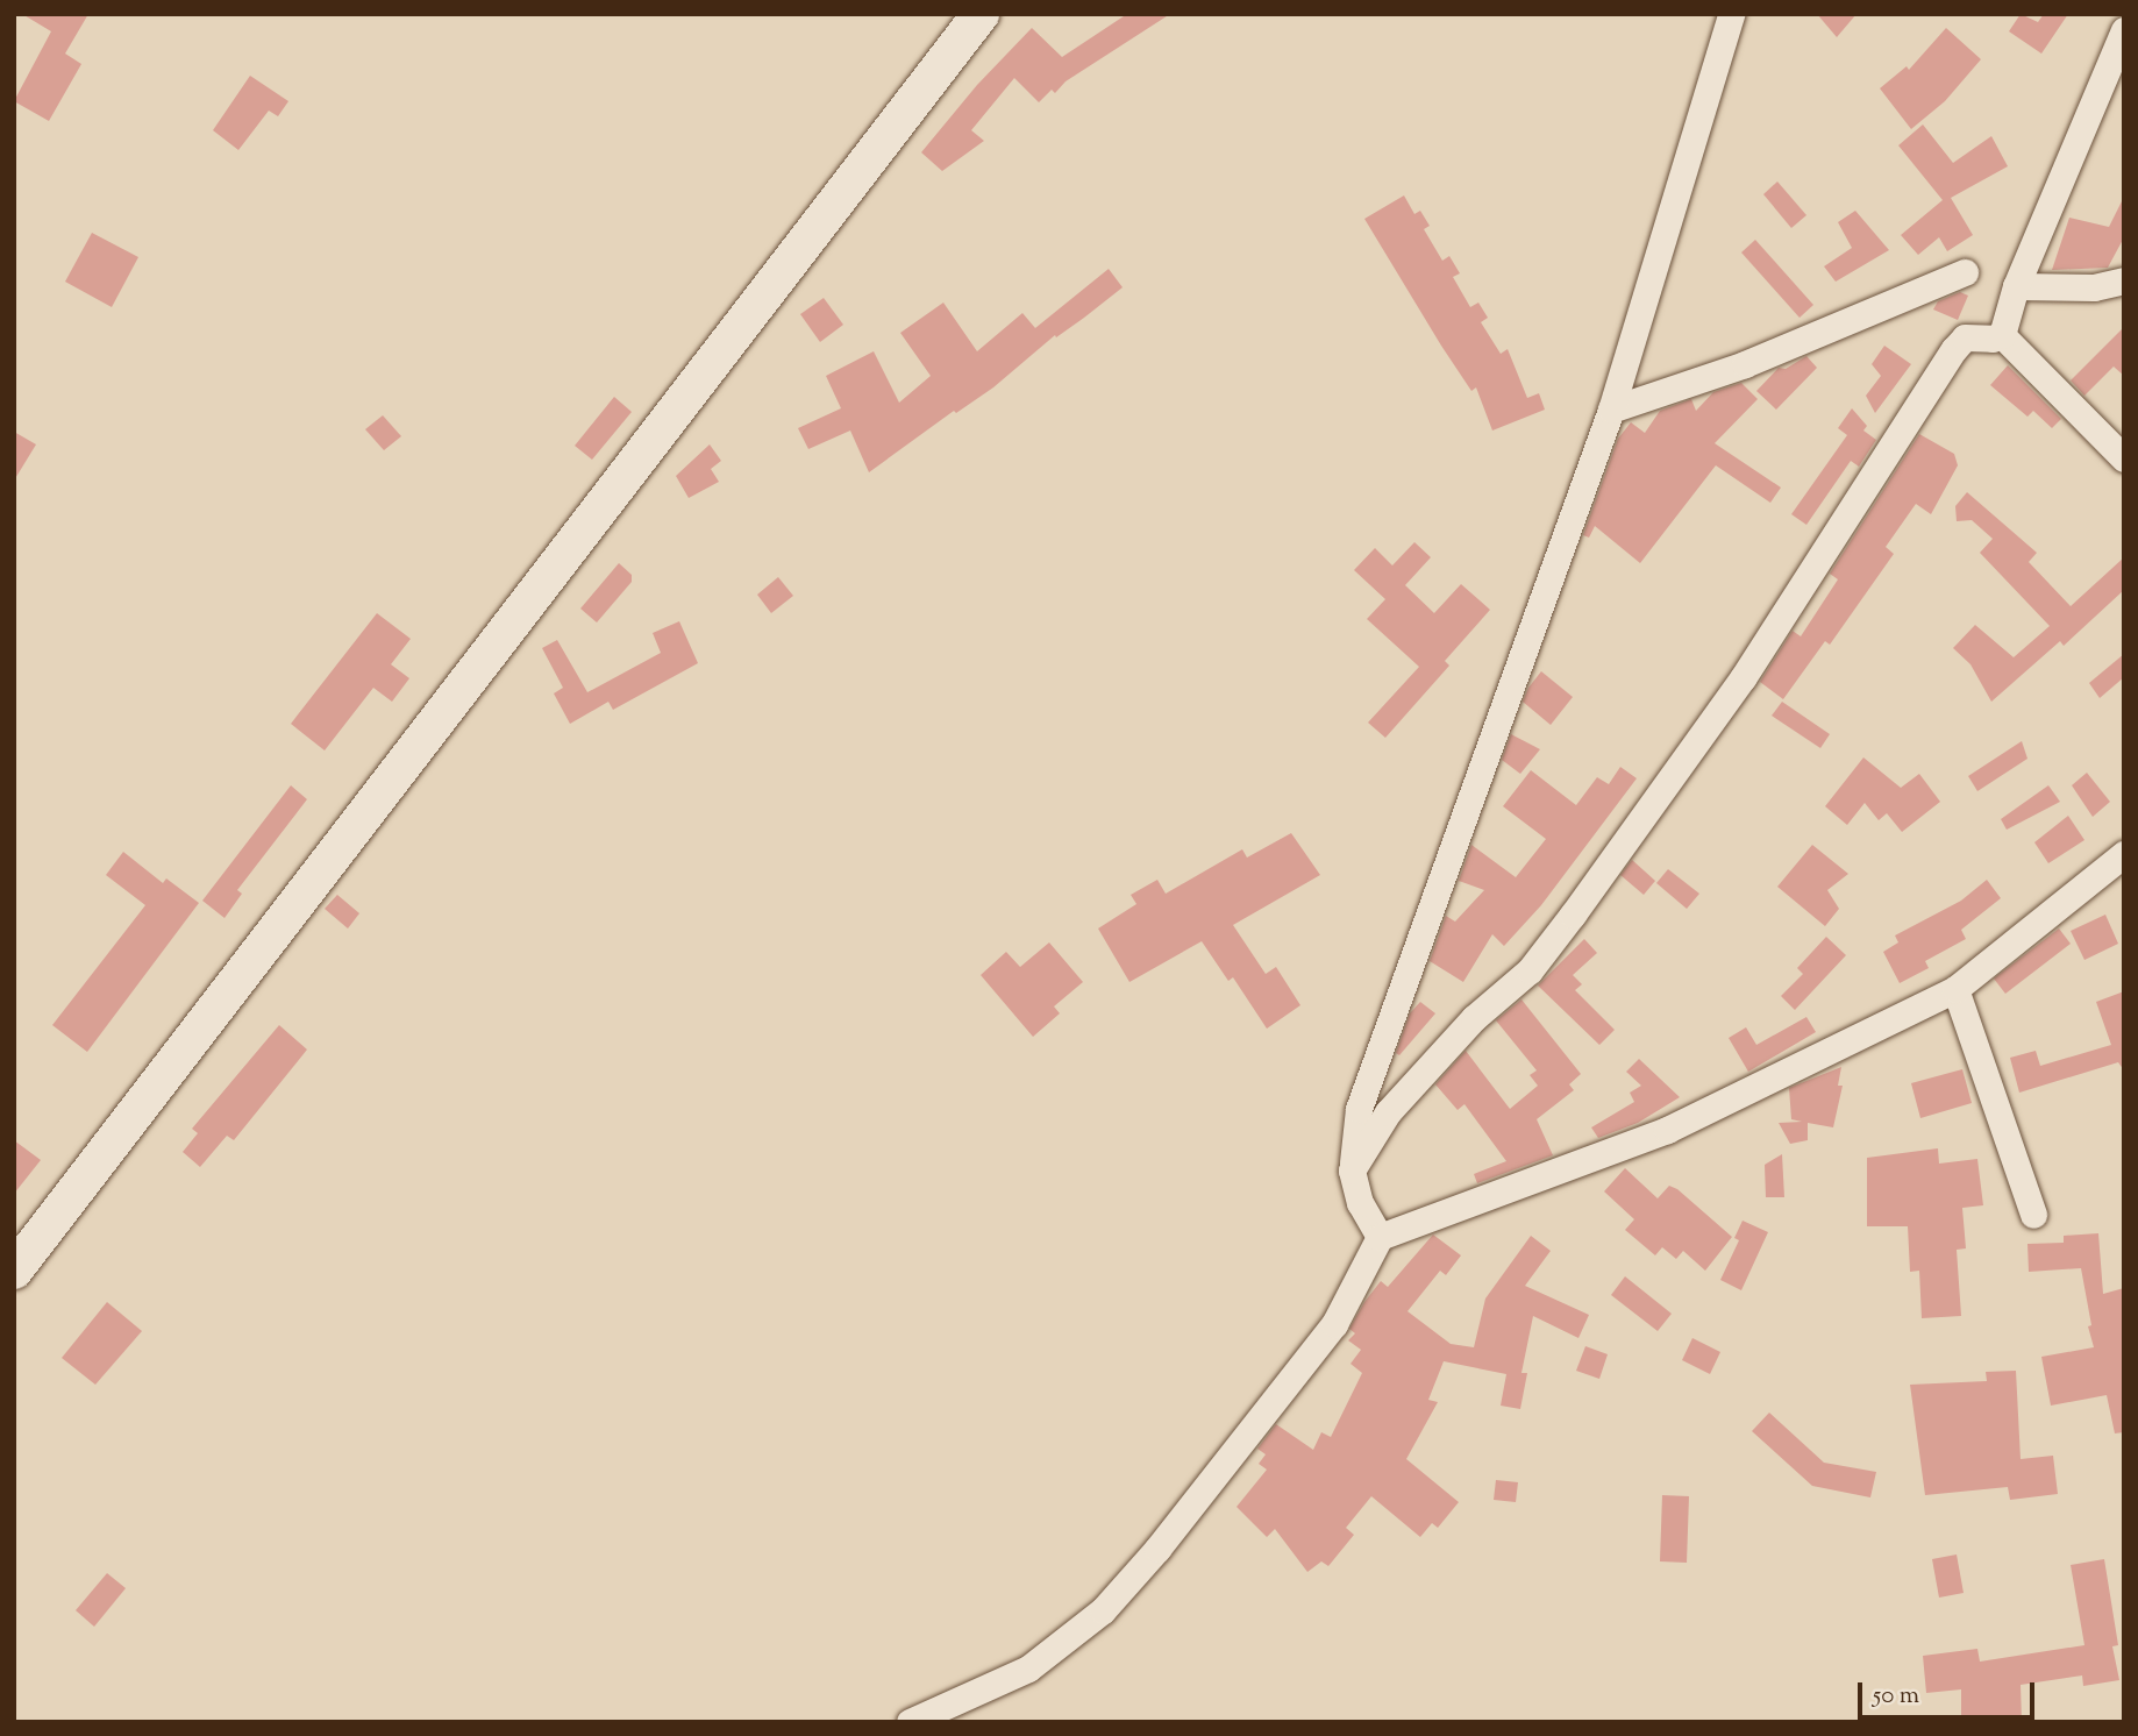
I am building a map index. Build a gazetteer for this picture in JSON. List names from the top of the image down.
{
  "scale_bar": "50 m"
}
